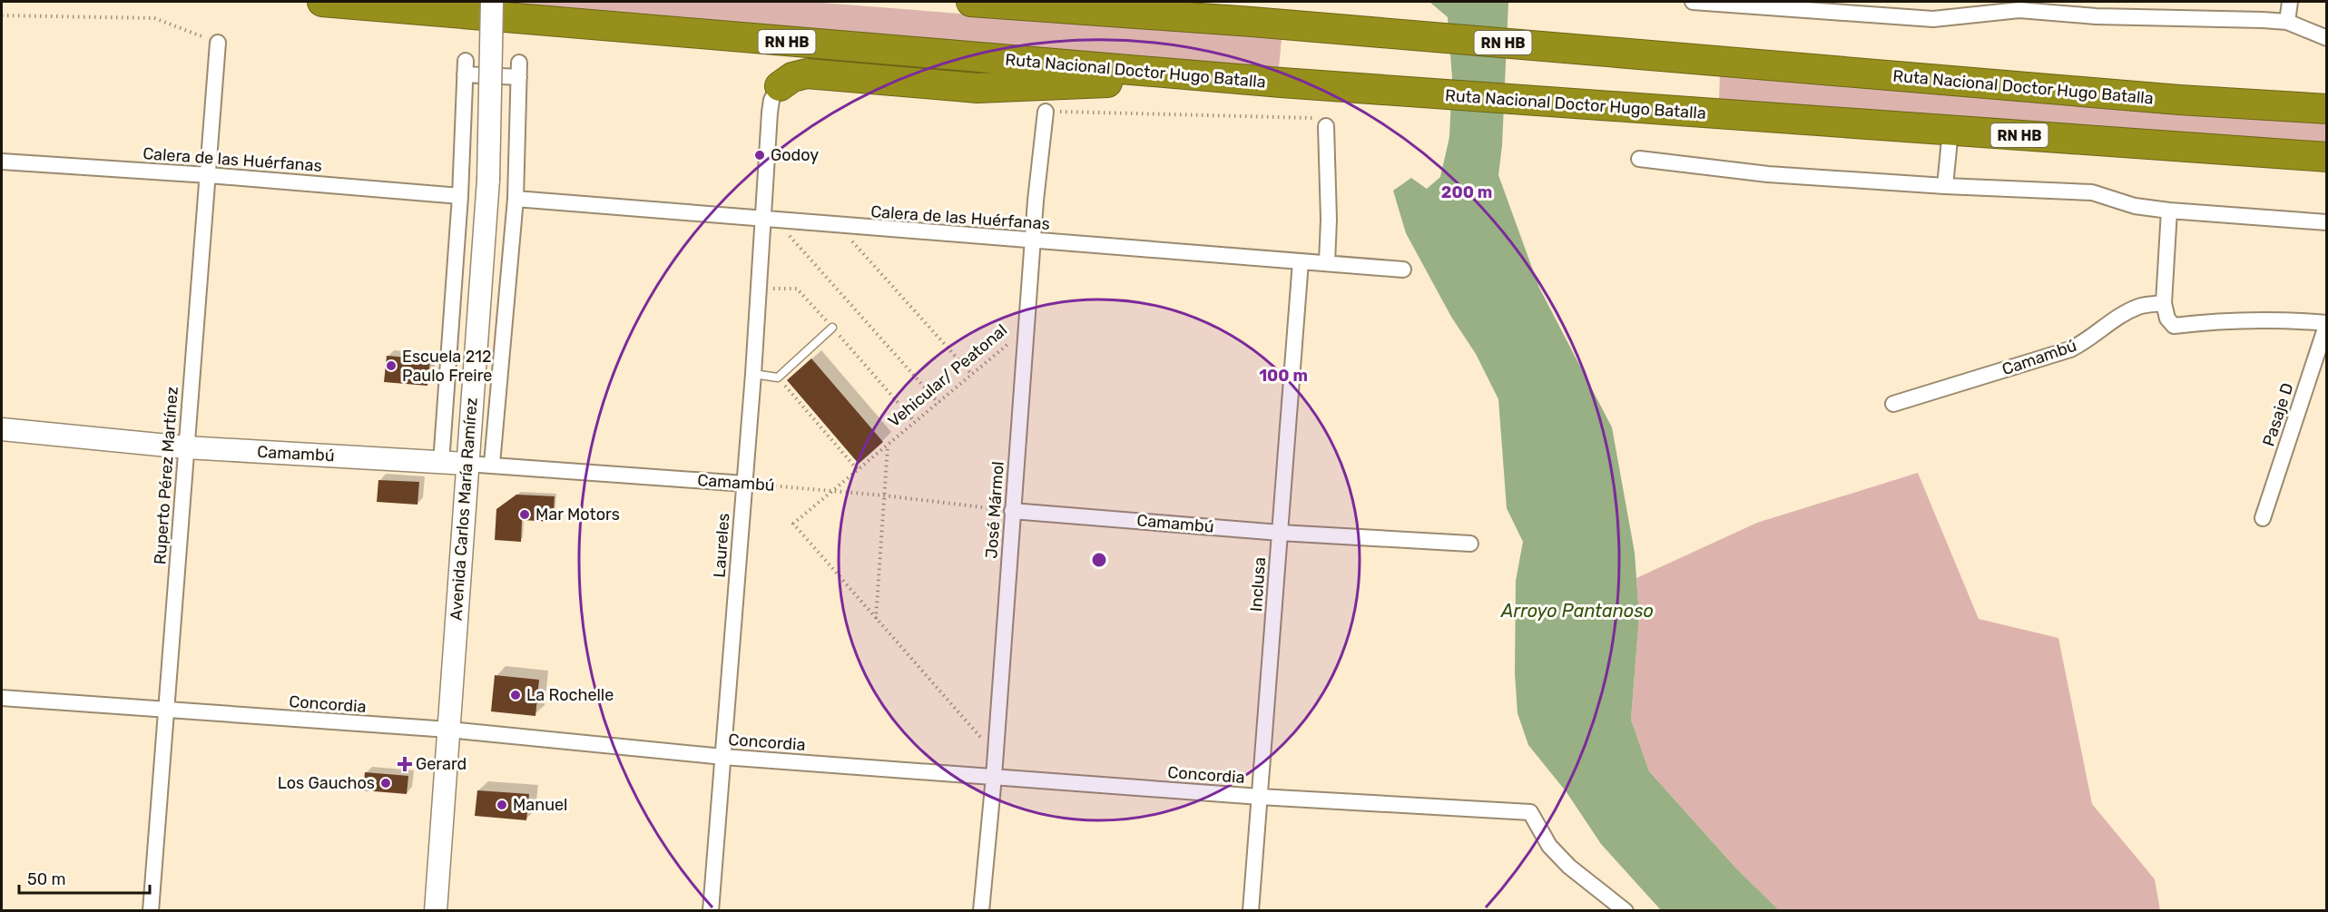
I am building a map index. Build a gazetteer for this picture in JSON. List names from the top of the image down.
{
  "streets": {
    "highway": ["RN HB", "Ruta Nacional Doctor Hugo Batalla"],
    "main road": ["Camambú", "Avenida Carlos María Ramírez"],
    "street": [
      "Calera de las Huérfanas",
      "Pasaje D",
      "Ruperto Pérez Martínez",
      "José Mármol",
      "Laureles",
      "Inclusa",
      "Concordia"
    ],
    "path": ["Vehicular/ Peatonal"]
  },
  "crossings": [
    ["Calera de las Huérfanas", "Ruperto Pérez Martínez"],
    ["Calera de las Huérfanas", "Avenida Carlos María Ramírez"],
    ["Calera de las Huérfanas", "José Mármol"],
    ["Calera de las Huérfanas", "Laureles"],
    ["Calera de las Huérfanas", "Inclusa"],
    ["Camambú", "Vehicular/ Peatonal"],
    ["Camambú", "Ruperto Pérez Martínez"],
    ["Camambú", "Avenida Carlos María Ramírez"],
    ["Camambú", "José Mármol"],
    ["Camambú", "Laureles"],
    ["Camambú", "Inclusa"],
    ["Vehicular/ Peatonal", "José Mármol"],
    ["Ruperto Pérez Martínez", "Concordia"],
    ["Avenida Carlos María Ramírez", "Concordia"],
    ["José Mármol", "Concordia"],
    ["Laureles", "Concordia"],
    ["Inclusa", "Concordia"]
  ],
  "water": ["Arroyo Pantanoso"],
  "places": {
    "other": [
      "Godoy",
      "Escuela 212 Paulo Freire",
      "Mar Motors",
      "La Rochelle",
      "Los Gauchos",
      "Manuel"
    ],
    "health": ["Gerard"]
  },
  "scale_bar": "50 m",
  "rings": ["200 m", "100 m"]
}
